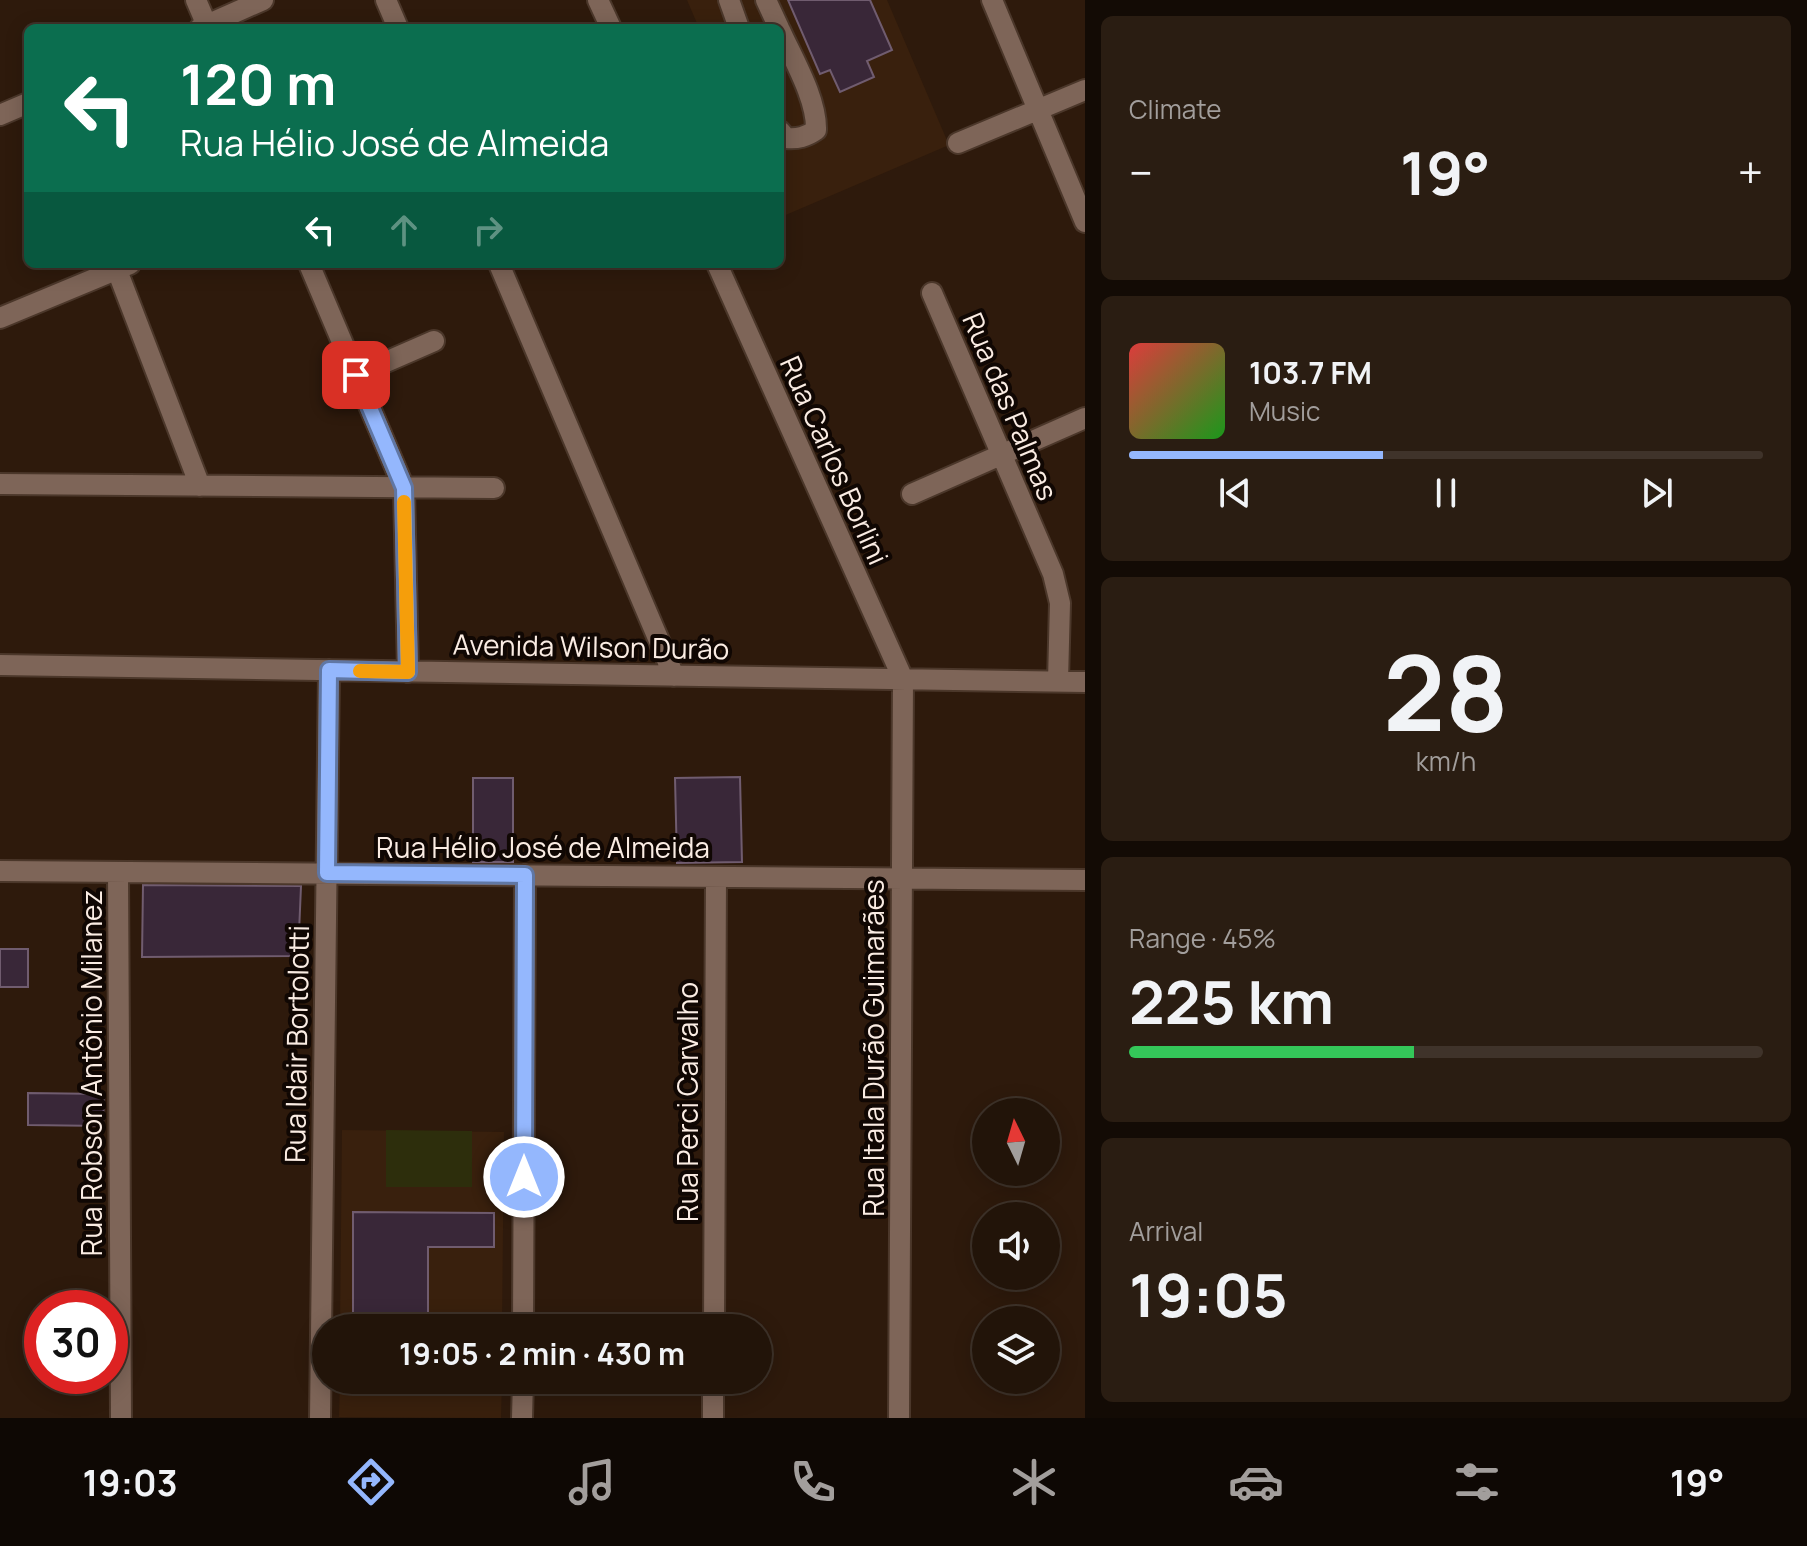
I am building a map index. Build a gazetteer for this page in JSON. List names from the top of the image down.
{
  "streets": {
    "street": [
      "Rua das Palmas",
      "Rua Carlos Borlini",
      "Avenida Wilson Durão",
      "Rua Hélio José de Almeida",
      "Rua Idair Bortolotti",
      "Rua Itala Durão Guimarães",
      "Rua Robson Antônio Milanez",
      "Rua Perci Carvalho"
    ]
  },
  "crossings": [
    ["Rua das Palmas", "Avenida Wilson Durão"],
    ["Rua Carlos Borlini", "Avenida Wilson Durão"],
    ["Rua Carlos Borlini", "Rua Itala Durão Guimarães"],
    ["Avenida Wilson Durão", "Rua Idair Bortolotti"],
    ["Avenida Wilson Durão", "Rua Itala Durão Guimarães"],
    ["Rua Hélio José de Almeida", "Rua Idair Bortolotti"],
    ["Rua Hélio José de Almeida", "Rua Itala Durão Guimarães"],
    ["Rua Hélio José de Almeida", "Rua Robson Antônio Milanez"],
    ["Rua Hélio José de Almeida", "Rua Perci Carvalho"]
  ],
  "north": "top",
  "page": {
    "tile": [
      "Climate",
      ["28", "km/h"],
      ["Range · 45%", "225 km"],
      ["Arrival", "19:05"]
    ],
    "turn": ["120 m", "Rua Hélio José de Almeida"],
    "heat": ["−", "19°", "+"],
    "song": ["103.7 FM", "Music"],
    "limit": "30",
    "trip": "19:05 · 2 min · 430 m",
    "tabs": ["19:03", "19°"]
  }
}
